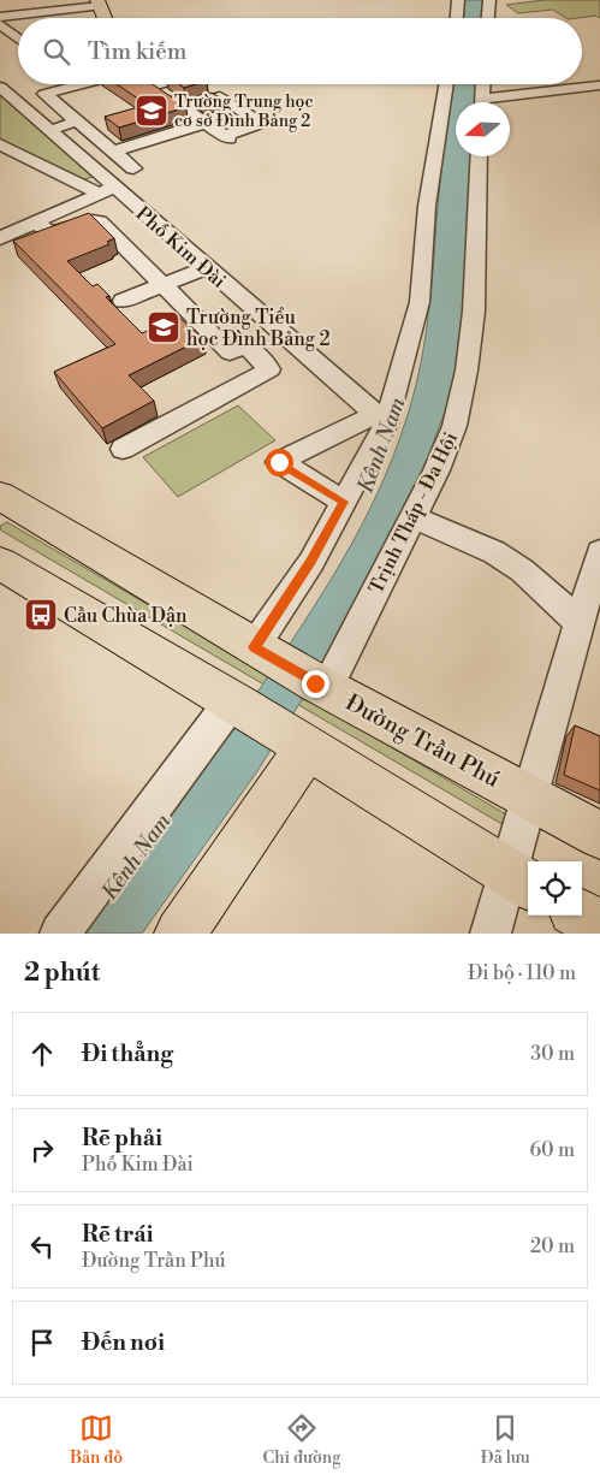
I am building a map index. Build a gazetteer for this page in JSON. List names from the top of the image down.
{
  "streets": {
    "main road": ["Đường Trần Phú"],
    "street": ["Phố Kim Đài", "Trịnh Tháp - Đa Hội"]
  },
  "crossings": [
    ["Trịnh Tháp - Đa Hội", "Đường Trần Phú"]
  ],
  "water": ["Kênh Nam"],
  "places": {
    "school or university": ["Trường Trung học cơ sở Đình Bảng 2", "Trường Tiểu học Đình Bảng 2"],
    "bus stop": ["Cầu Chùa Dận"]
  },
  "north": "left",
  "page": {
    "search": "Tìm kiếm",
    "heading": ["2 phút", "Đi bộ · 110 m"],
    "list": [
      ["Đi thẳng", "30 m"],
      ["Rẽ phải", "Phố Kim Đài", "60 m"],
      ["Rẽ trái", "Đường Trần Phú", "20 m"],
      "Đến nơi"
    ],
    "nav": ["Bản đồ", "Chỉ đường", "Đã lưu"]
  }
}
